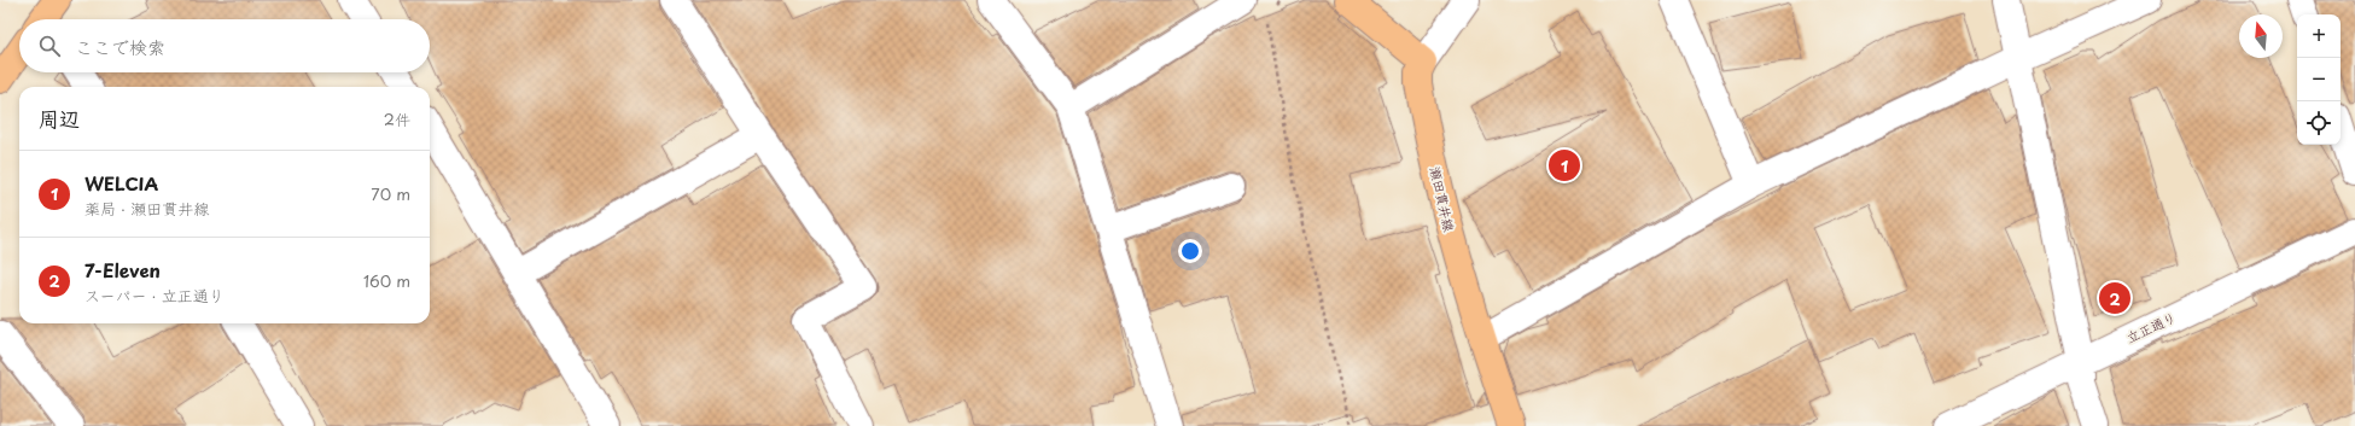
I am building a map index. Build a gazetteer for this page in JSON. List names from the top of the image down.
{
  "streets": {
    "main road": ["瀬田貫井線"],
    "street": ["立正通り"]
  },
  "north": "top",
  "page": {
    "map_buttons": ["+", "−"],
    "search": "ここで検索",
    "heading": ["周辺", "2件"],
    "pins": ["1", "2"],
    "list": [
      {
        "mark": "1",
        "name": "WELCIA",
        "note": "薬局 · 瀬田貫井線",
        "value": "70 m"
      },
      {
        "mark": "2",
        "name": "7-Eleven",
        "note": "スーパー · 立正通り",
        "value": "160 m"
      }
    ]
  }
}
